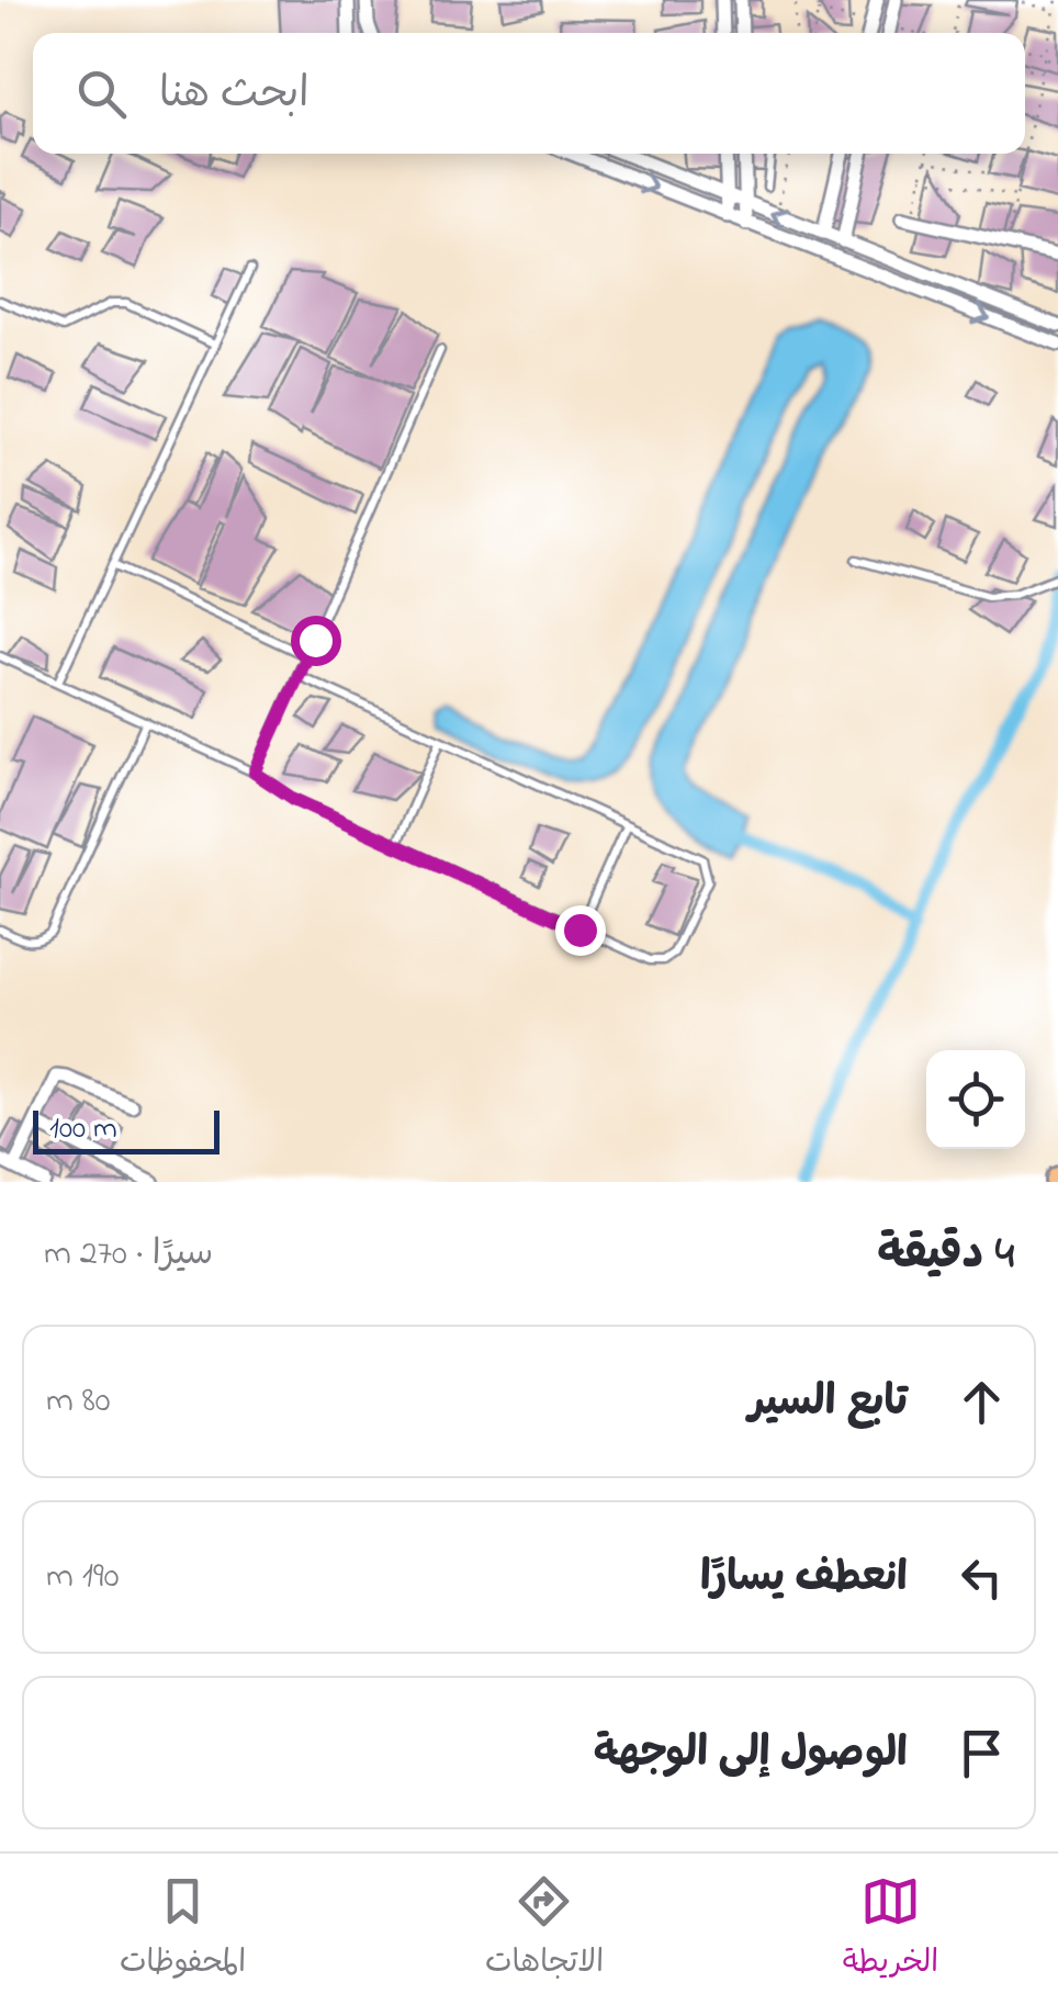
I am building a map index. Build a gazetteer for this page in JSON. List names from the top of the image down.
{
  "scale_bar": "100 m",
  "page": {
    "search": "ابحث هنا",
    "scale": "100 m",
    "heading": ["4 دقيقة", "سيرًا · 270 m"],
    "list": [
      ["تابع السير", "80 m"],
      ["انعطف يسارًا", "190 m"],
      "الوصول إلى الوجهة"
    ],
    "nav": ["الخريطة", "الاتجاهات", "المحفوظات"]
  }
}
